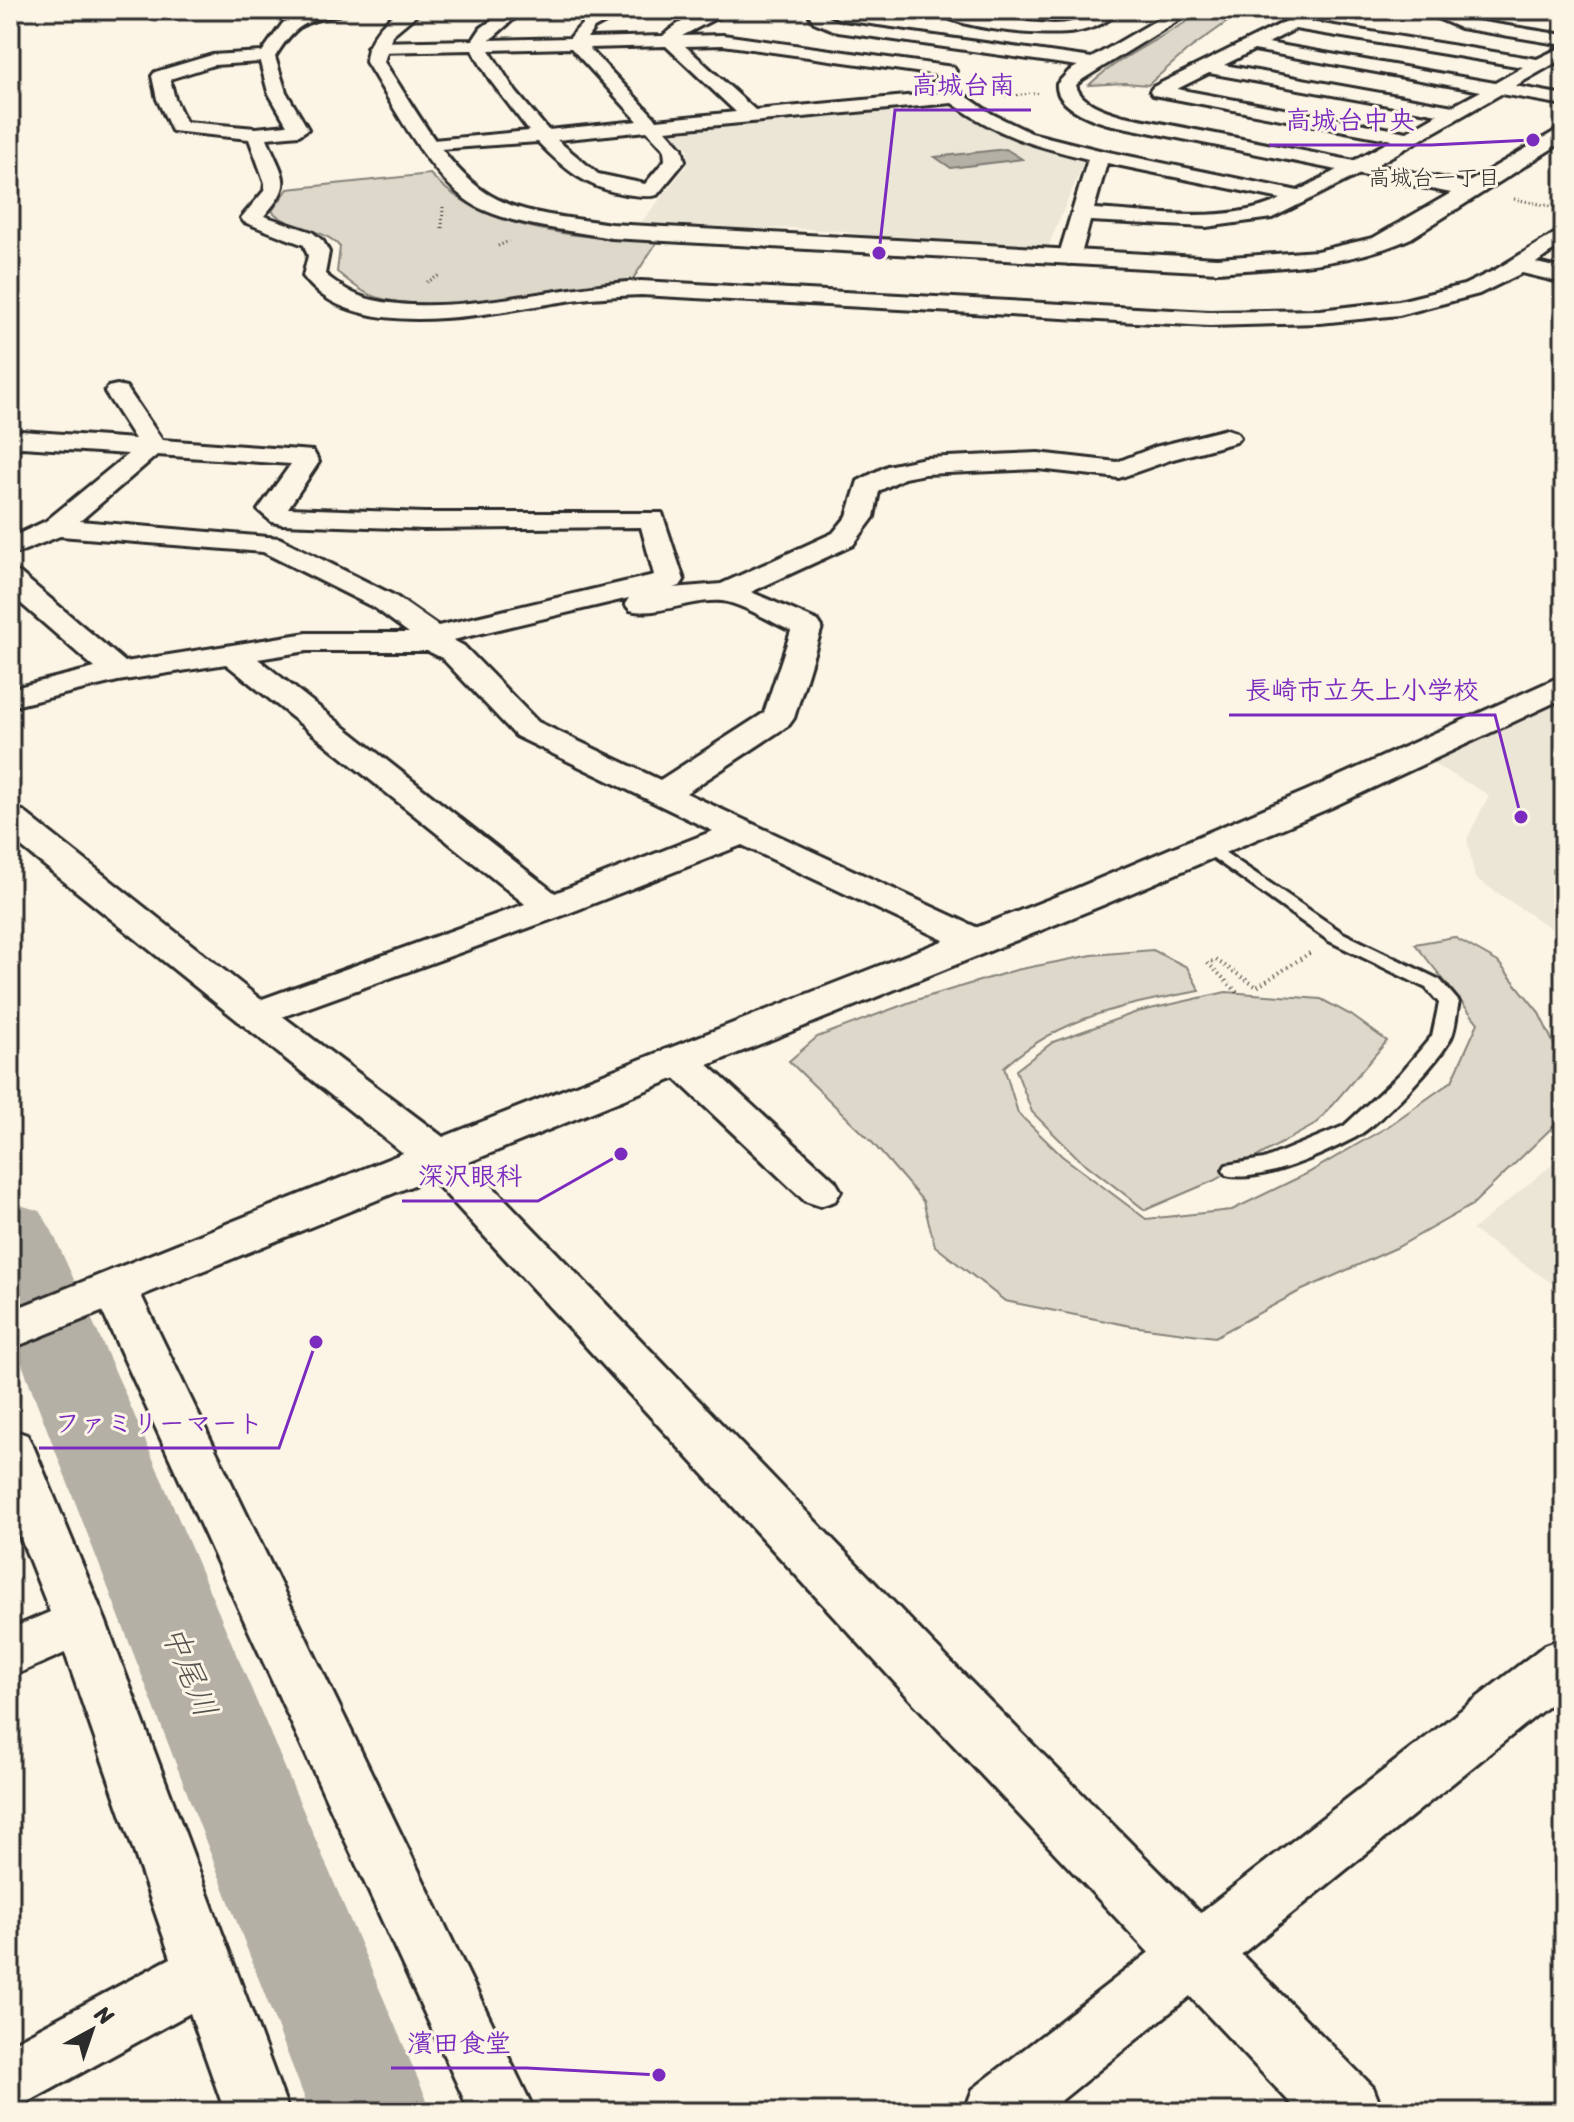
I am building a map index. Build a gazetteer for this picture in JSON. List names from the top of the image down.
{
  "districts": ["高城台一丁目"],
  "water": ["中尾川"],
  "places": [
    "高城台中央",
    "高城台南",
    "長崎市立矢上小学校",
    "深沢眼科",
    "ファミリーマート",
    "濱田食堂"
  ],
  "north": "top right"
}
